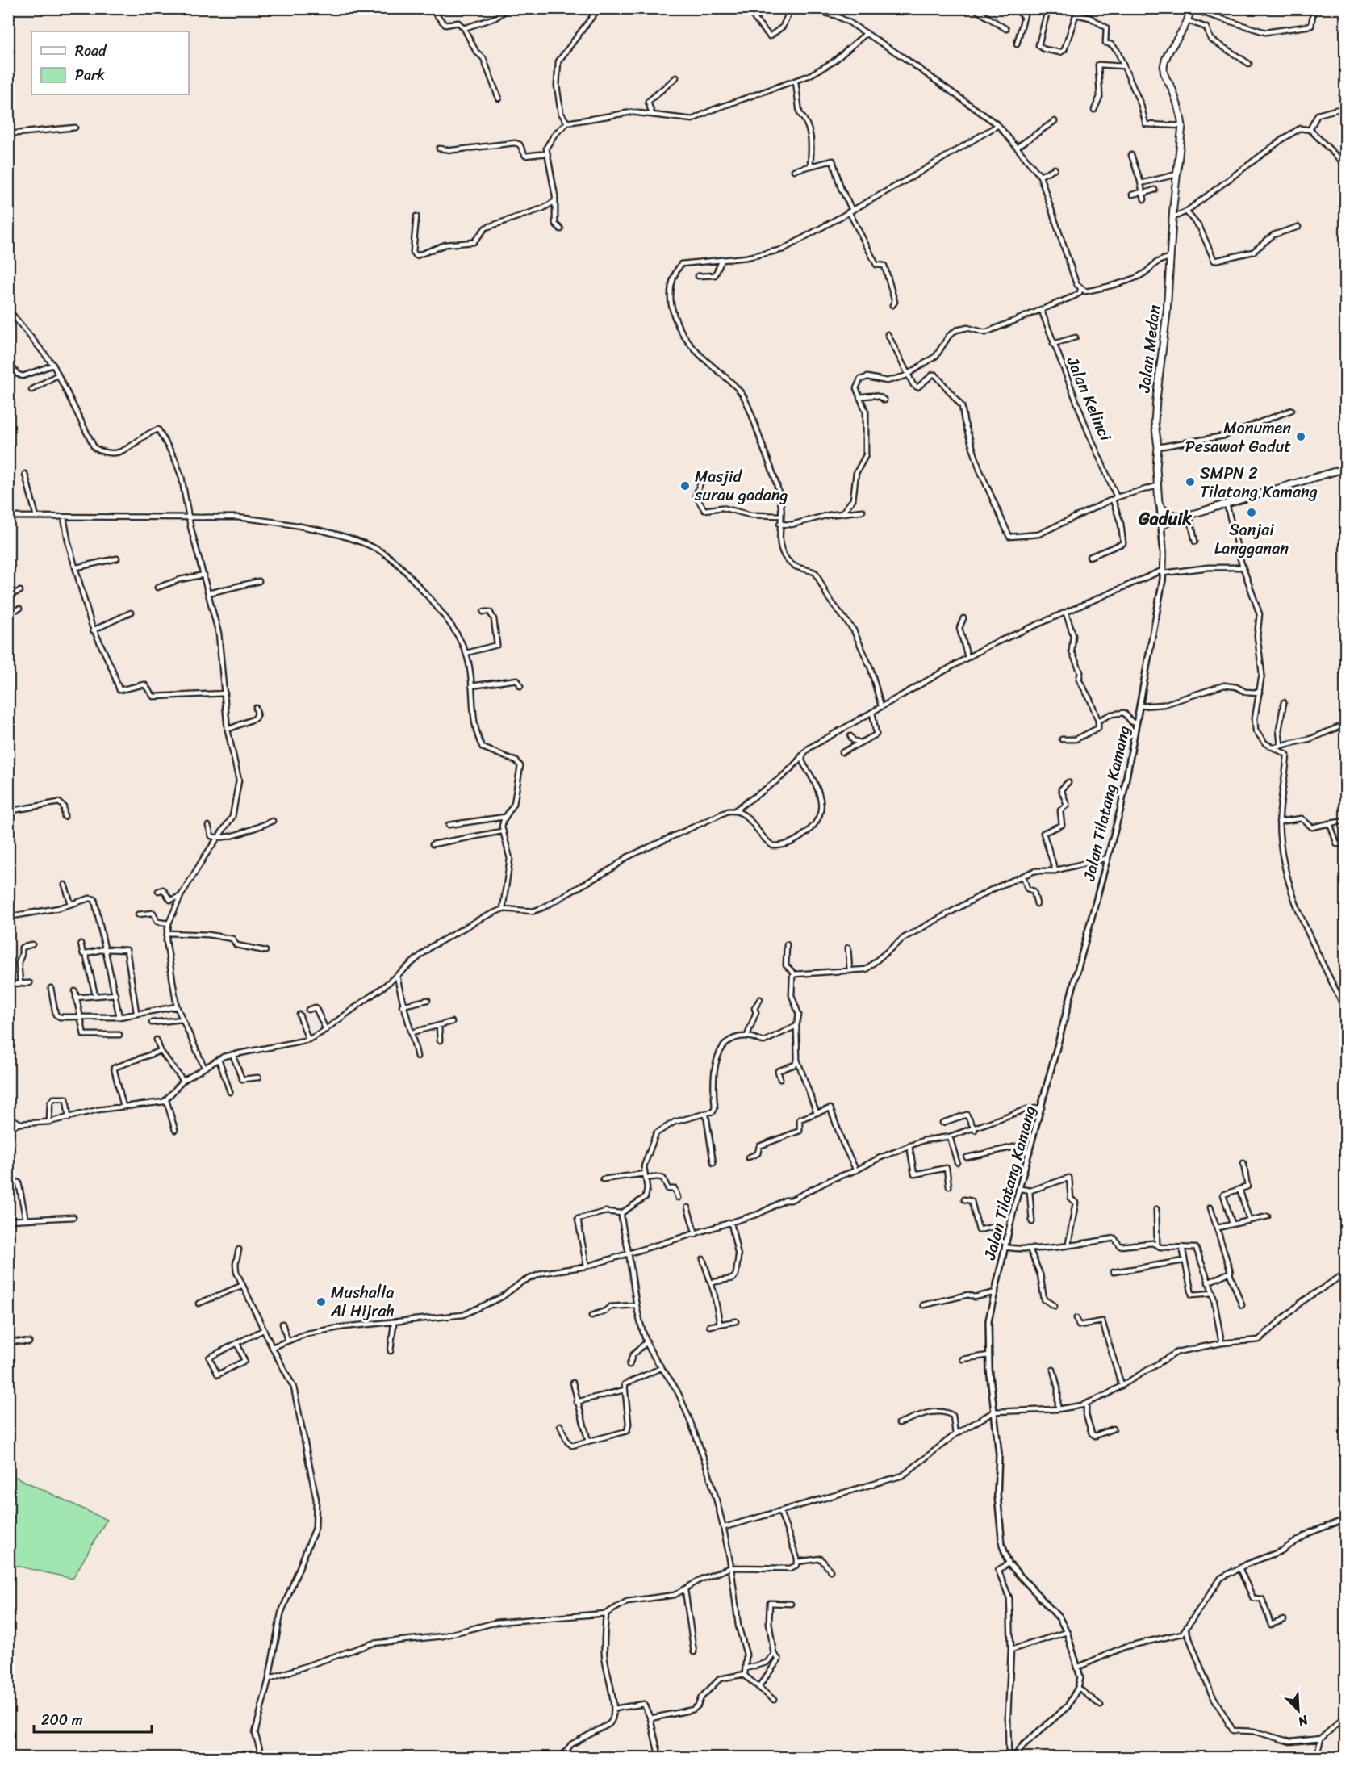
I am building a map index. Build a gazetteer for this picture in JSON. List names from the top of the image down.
{
  "streets": {
    "highway": ["Jalan Medan"],
    "street": ["Jalan Kelinci", "Jalan Tilatang Kamang"]
  },
  "crossings": [
    ["Jalan Medan", "Jalan Tilatang Kamang"]
  ],
  "districts": ["Gaduik"],
  "places": [
    "Monumen Pesawat Gadut",
    "SMPN 2 Tilatang Kamang",
    "Masjid surau gadang",
    "Sanjai Langganan",
    "Mushalla Al Hijrah"
  ],
  "legend": ["Road", "Park"],
  "scale_bar": "200 m",
  "north": "bottom right"
}
